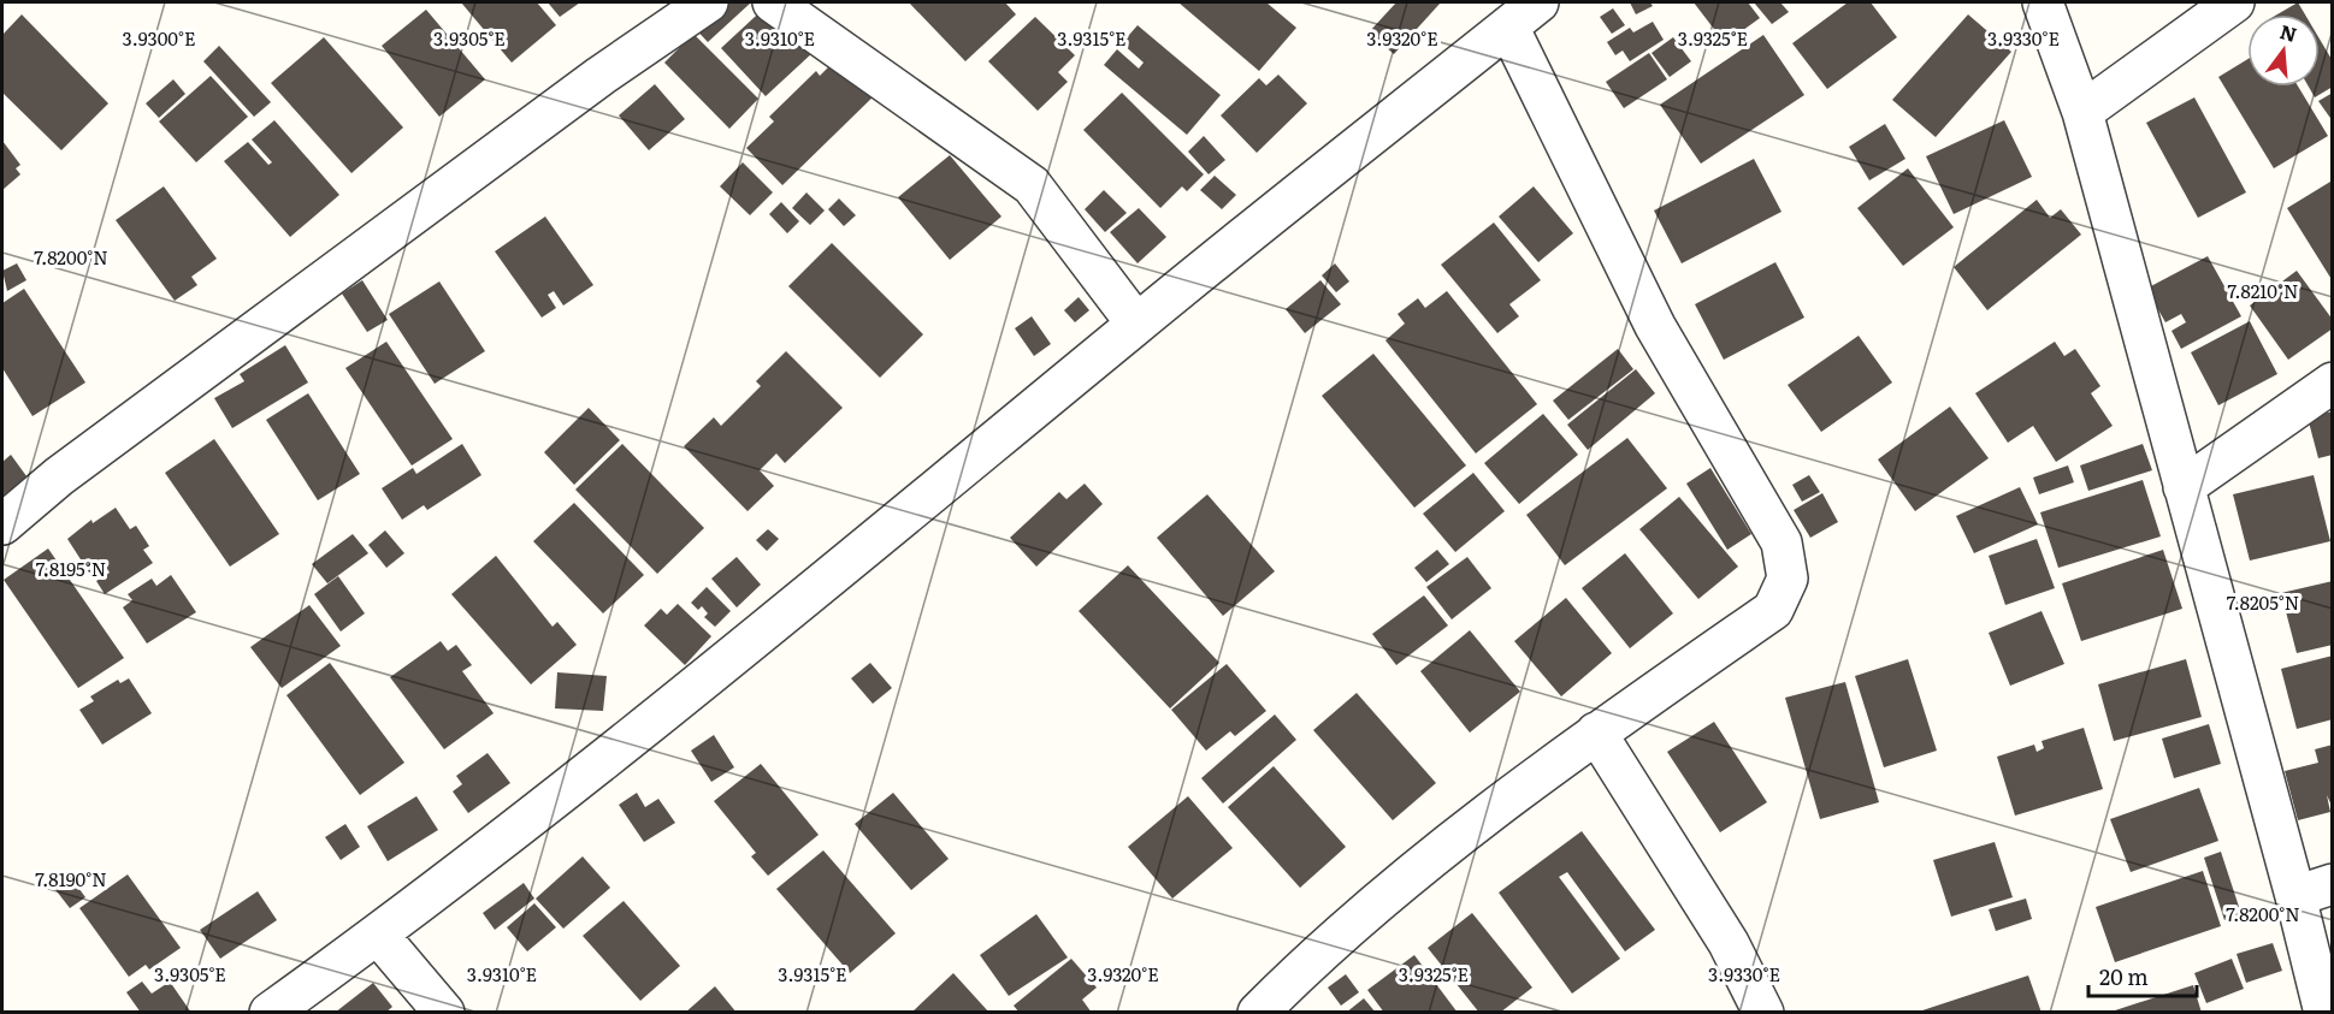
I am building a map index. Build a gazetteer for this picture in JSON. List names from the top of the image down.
{
  "scale_bar": "20 m",
  "north": "top",
  "coordinates": [
    "3.9300°E",
    "3.9305°E",
    "3.9310°E",
    "3.9315°E",
    "3.9320°E",
    "3.9325°E",
    "3.9330°E",
    "7.8200°N",
    "7.8210°N",
    "7.8195°N",
    "7.8205°N",
    "7.8190°N"
  ]
}
